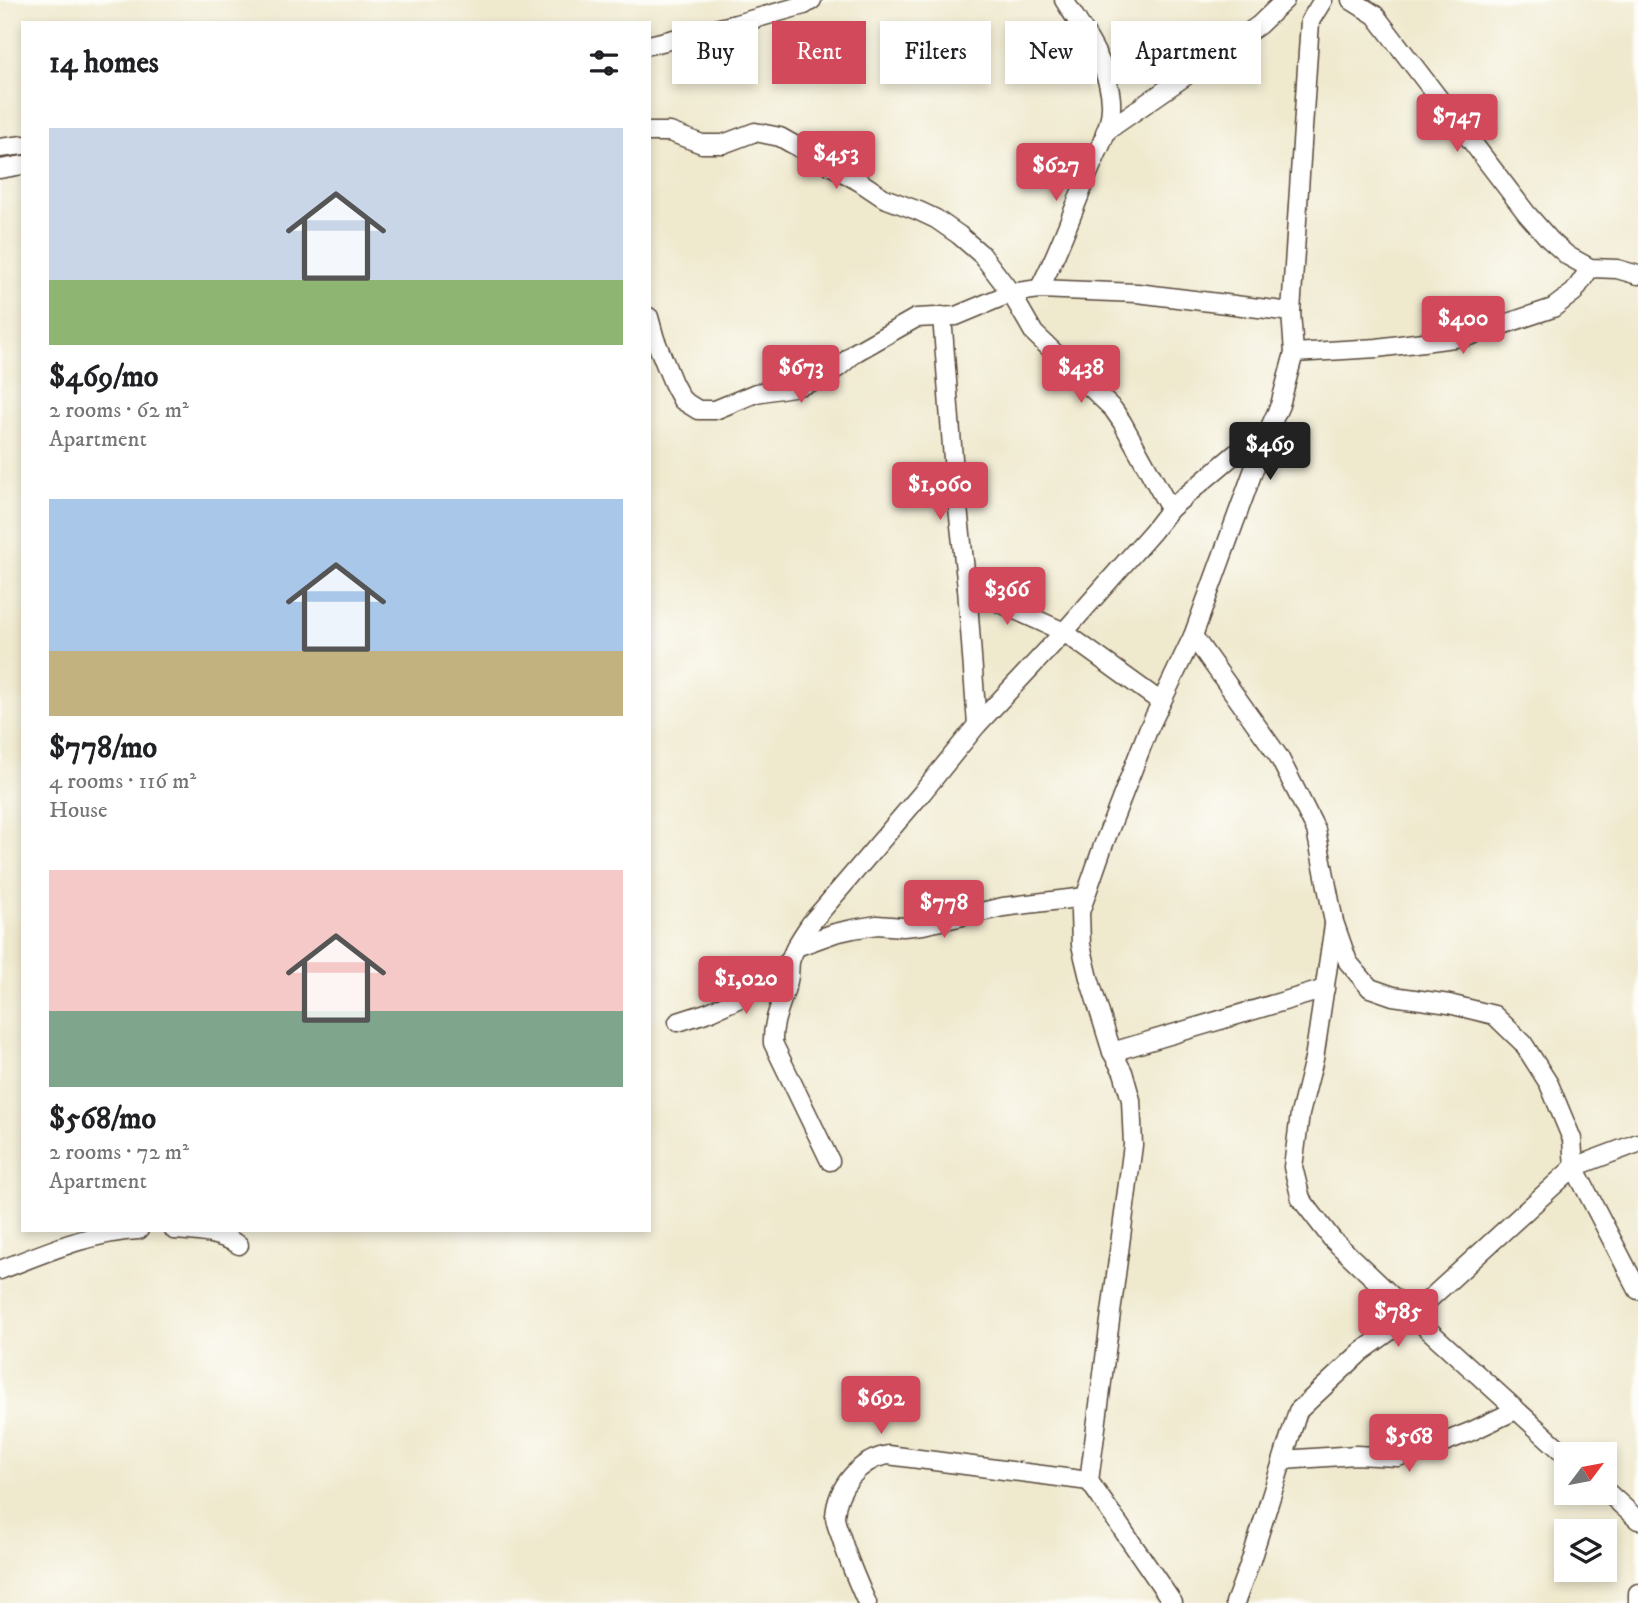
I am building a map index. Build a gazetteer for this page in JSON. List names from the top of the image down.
{
  "north": "top right",
  "page": {
    "chip": [
      "Buy",
      "Rent",
      "Filters",
      "New",
      "Apartment"
    ],
    "heading": "14 homes",
    "price": [
      "$747",
      "$453",
      "$627",
      "$400",
      "$673",
      "$438",
      "$469",
      "$1,060",
      "$366",
      "$778",
      "$1,020",
      "$785",
      "$692",
      "$568"
    ],
    "list": [
      {
        "name": "$469/mo",
        "note": "2 rooms · 62 m² · Apartment"
      },
      {
        "name": "$778/mo",
        "note": "4 rooms · 116 m² · House"
      },
      {
        "name": "$568/mo",
        "note": "2 rooms · 72 m² · Apartment"
      }
    ]
  }
}
